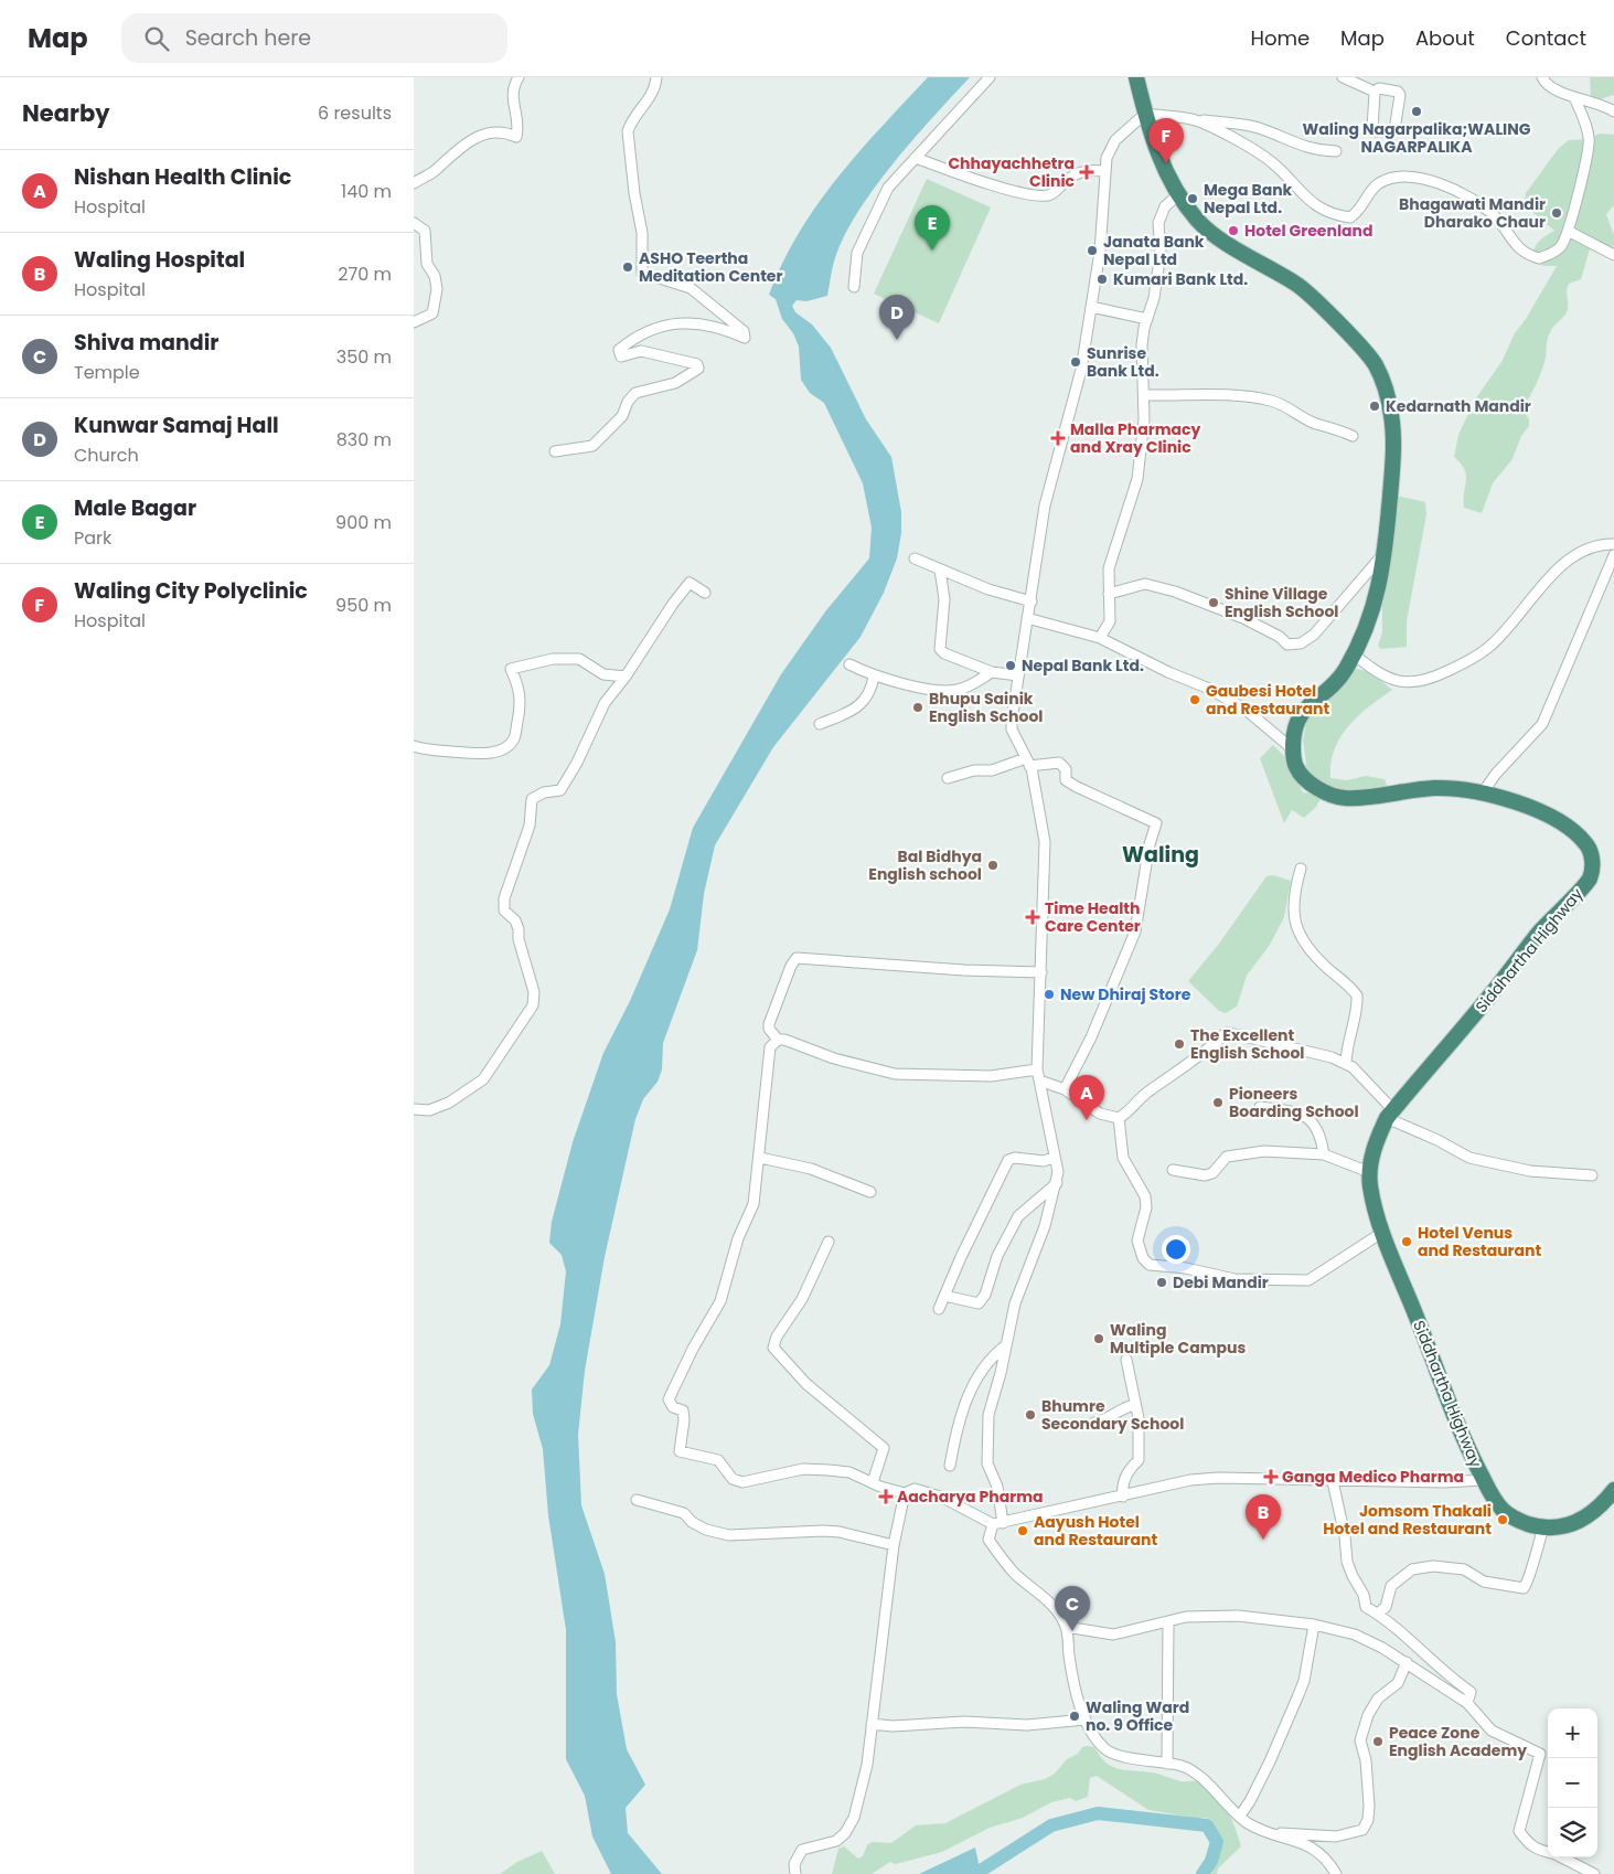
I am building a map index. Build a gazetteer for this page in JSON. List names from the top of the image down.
{
  "streets": {
    "highway": ["Siddhartha Highway"]
  },
  "districts": ["Waling"],
  "places": {
    "other": [
      "Waling Nagarpalika;WALING NAGARPALIKA",
      "Mega Bank Nepal Ltd.",
      "Bhagawati Mandir Dharako Chaur",
      "Hotel Greenland",
      "Janata Bank Nepal Ltd",
      "ASHO Teertha Meditation Center",
      "Kumari Bank Ltd.",
      "Sunrise Bank Ltd.",
      "Kedarnath Mandir",
      "Shine Village English School",
      "Nepal Bank Ltd.",
      "Gaubesi Hotel and Restaurant",
      "Bhupu Sainik English School",
      "Bal Bidhya English school",
      "New Dhiraj Store",
      "The Excellent English School",
      "Pioneers Boarding School",
      "Hotel Venus and Restaurant",
      "Debi Mandir",
      "Waling Multiple Campus",
      "Bhumre Secondary School",
      "Jomsom Thakali Hotel and Restaurant",
      "Aayush Hotel and Restaurant",
      "Waling Ward no. 9 Office",
      "Peace Zone English Academy"
    ],
    "health": [
      "Chhayachhetra Clinic",
      "Malla Pharmacy and Xray Clinic",
      "Time Health Care Center",
      "Ganga Medico Pharma",
      "Aacharya Pharma"
    ]
  },
  "page": {
    "header": "Map",
    "search": "Search here",
    "nav": [
      "Home",
      "Map",
      "About",
      "Contact"
    ],
    "heading": ["Nearby", "6 results"],
    "pins": [
      "F",
      "E",
      "D",
      "A",
      "B",
      "C"
    ],
    "list": [
      {
        "mark": "A",
        "name": "Nishan Health Clinic",
        "note": "Hospital",
        "value": "140 m"
      },
      {
        "mark": "B",
        "name": "Waling Hospital",
        "note": "Hospital",
        "value": "270 m"
      },
      {
        "mark": "C",
        "name": "Shiva mandir",
        "note": "Temple",
        "value": "350 m"
      },
      {
        "mark": "D",
        "name": "Kunwar Samaj Hall",
        "note": "Church",
        "value": "830 m"
      },
      {
        "mark": "E",
        "name": "Male Bagar",
        "note": "Park",
        "value": "900 m"
      },
      {
        "mark": "F",
        "name": "Waling City Polyclinic",
        "note": "Hospital",
        "value": "950 m"
      }
    ],
    "map_buttons": ["+", "−"]
  }
}
